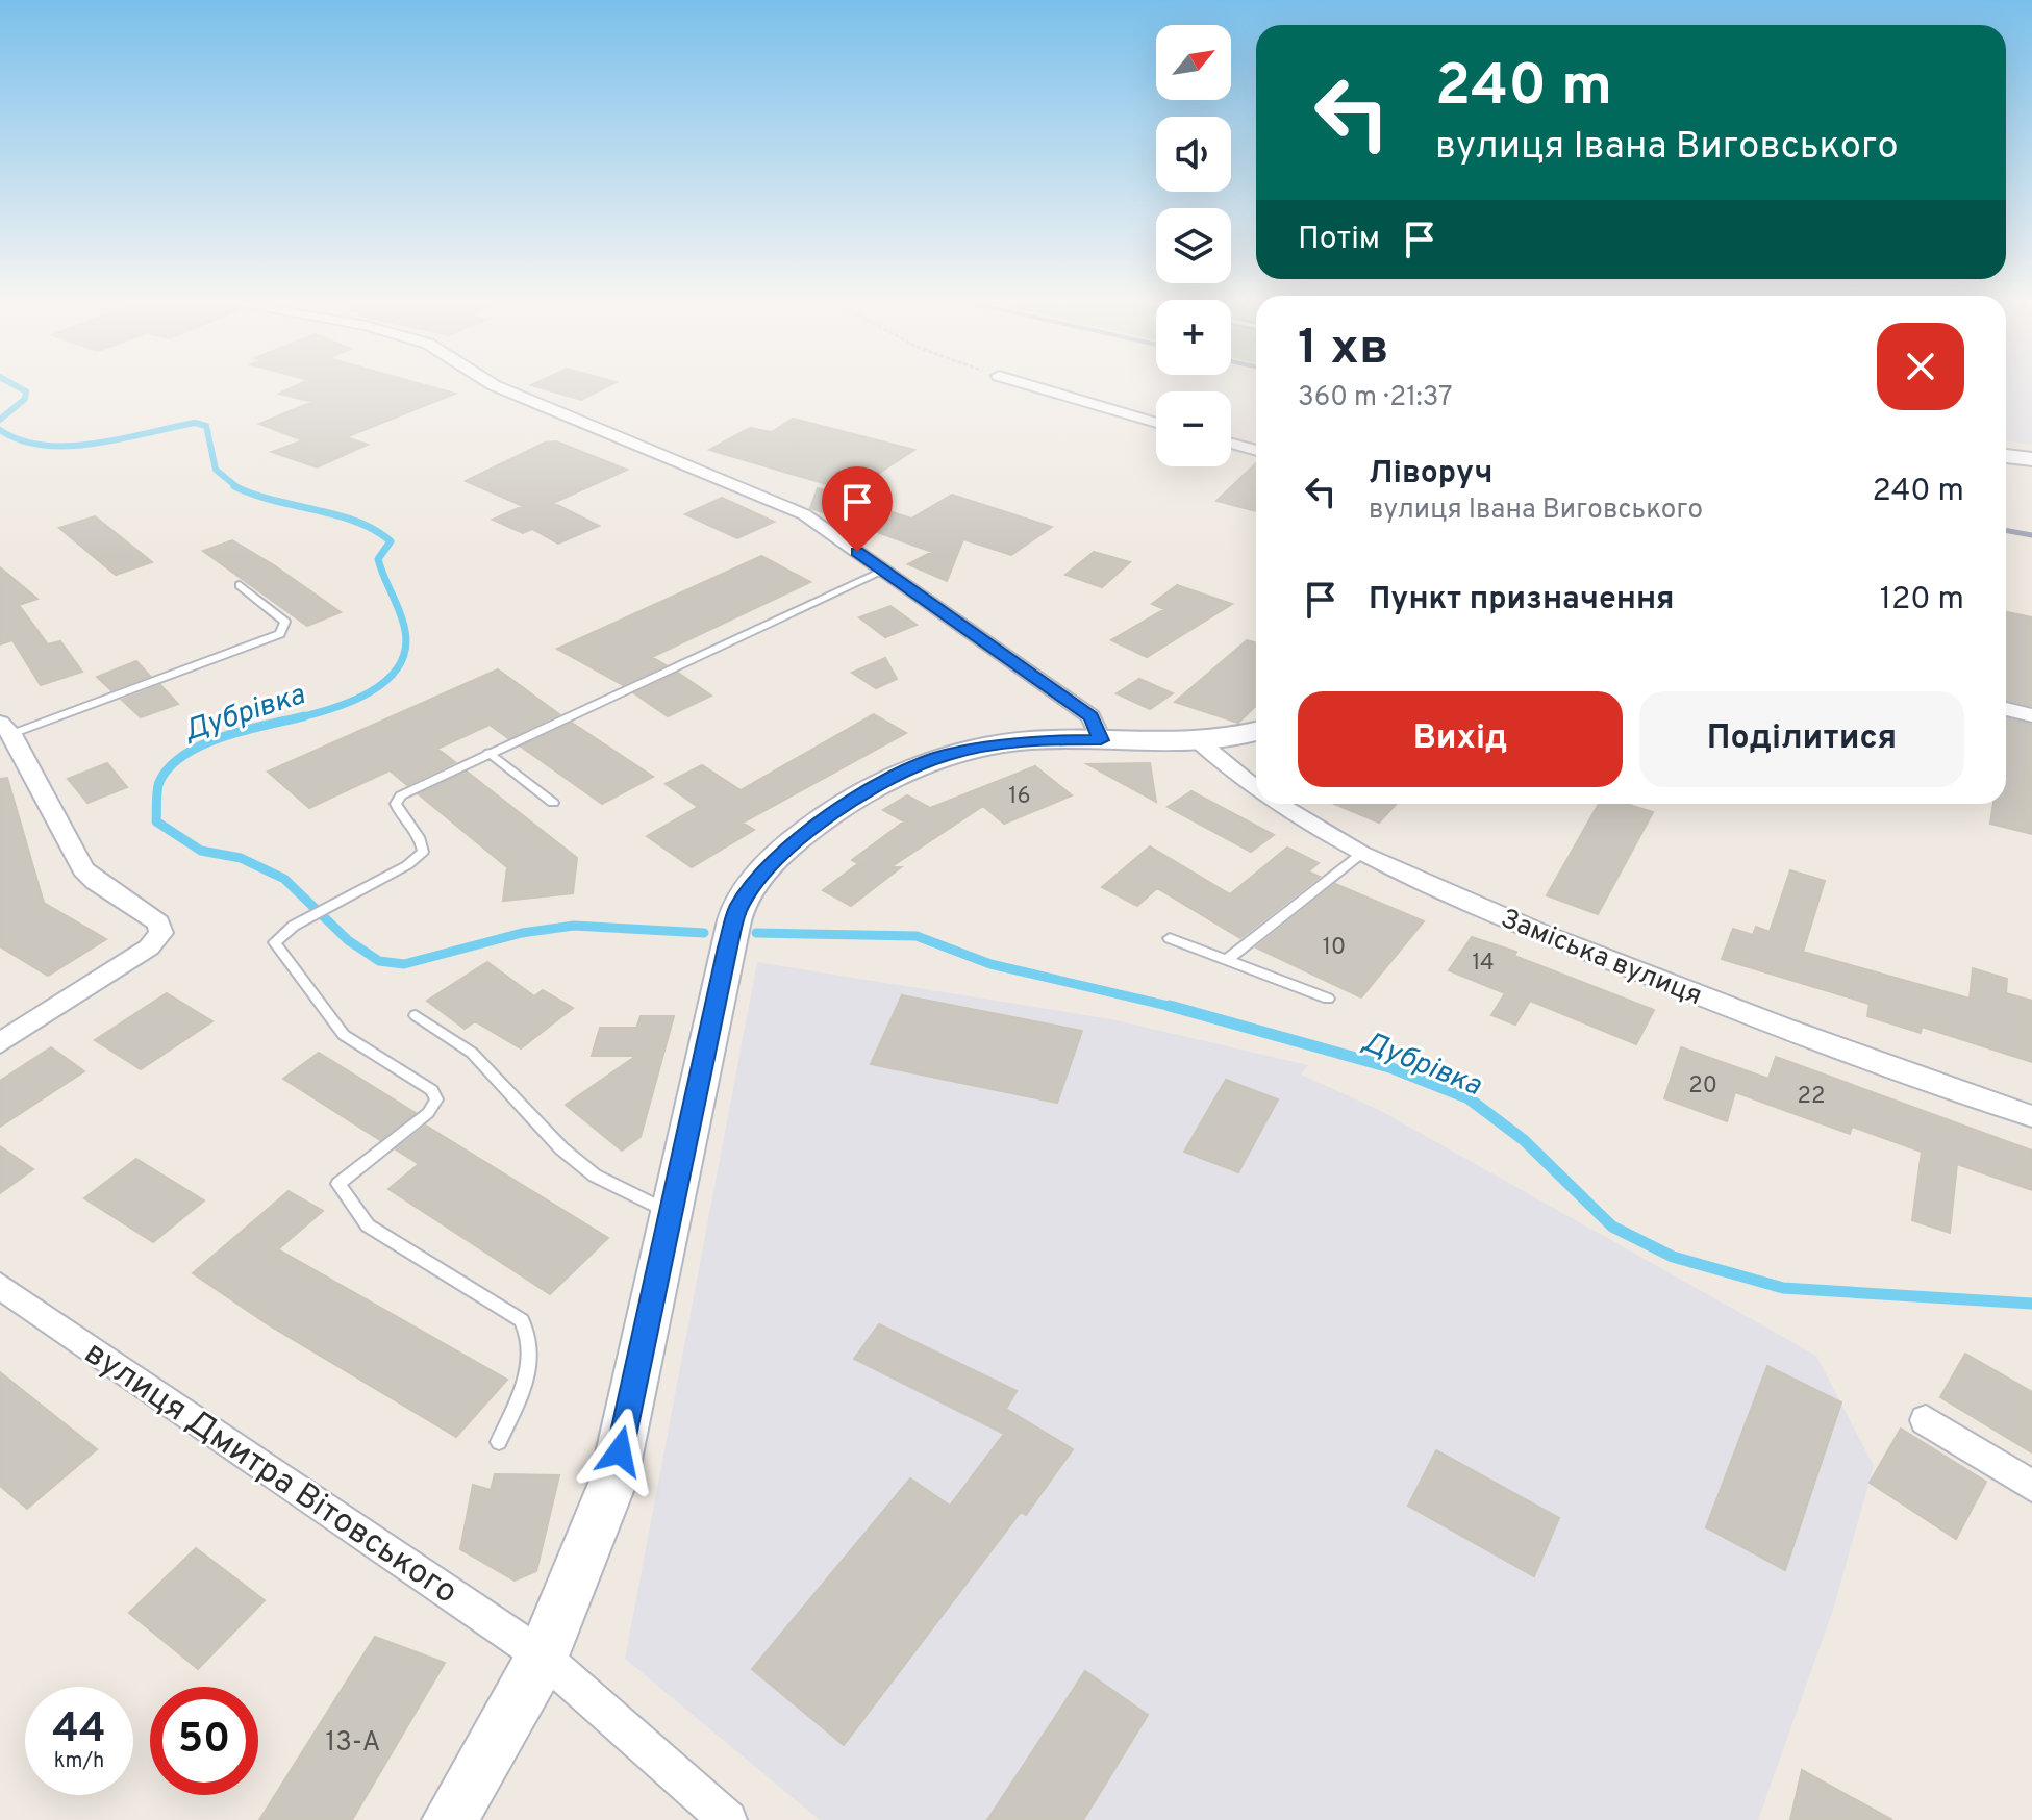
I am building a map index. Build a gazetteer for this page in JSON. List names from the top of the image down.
{
  "streets": {
    "street": ["Заміська вулиця", "вулиця Дмитра Вітовського"]
  },
  "water": ["Дубрівка"],
  "house_numbers": [
    "16",
    "10",
    "14",
    "20",
    "22",
    "13-А"
  ],
  "north": "top right",
  "page": {
    "map_buttons": ["+", "−"],
    "turn": ["240 m", "вулиця Івана Виговського"],
    "then": "Потім",
    "heading": ["1 хв", "360 m · 21:37"],
    "list": [
      {
        "name": "Ліворуч",
        "note": "вулиця Івана Виговського",
        "value": "240 m"
      },
      {
        "name": "Пункт призначення",
        "value": "120 m"
      }
    ],
    "buttons": ["Вихід", "Поділитися"],
    "speed": "44 km/h",
    "limit": "50"
  }
}
